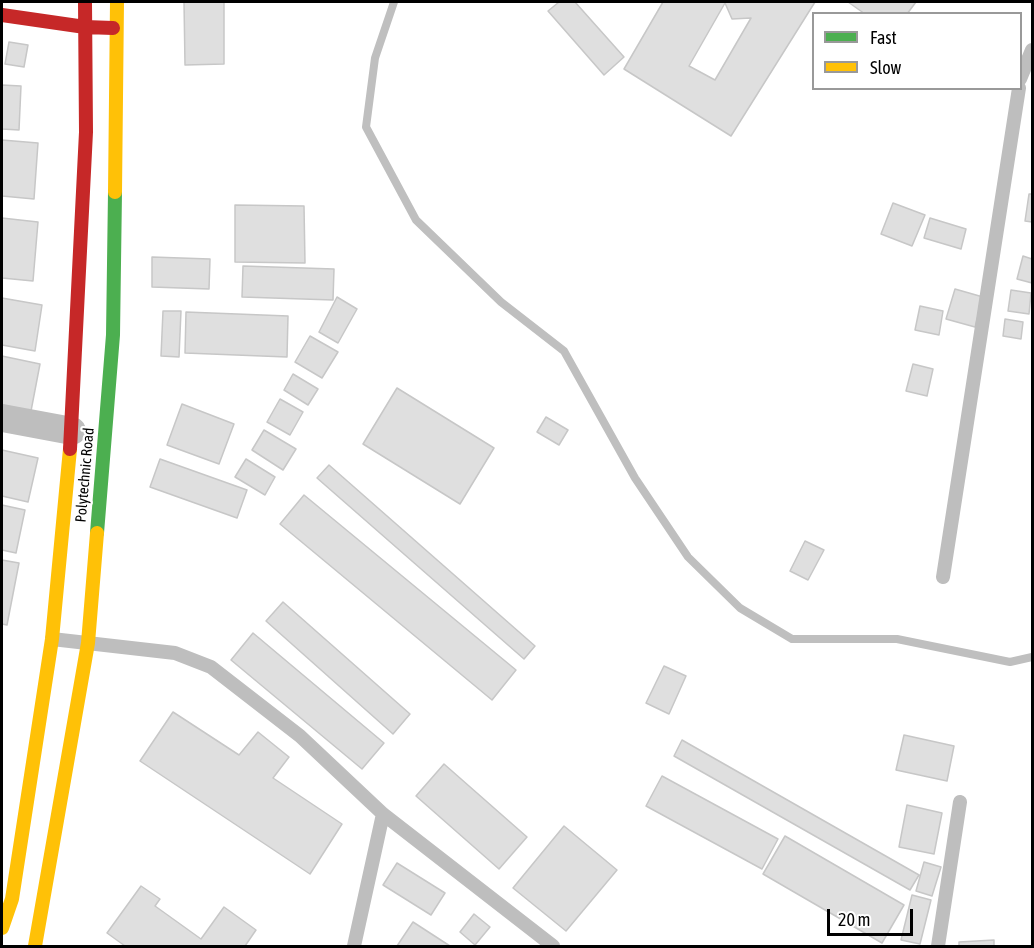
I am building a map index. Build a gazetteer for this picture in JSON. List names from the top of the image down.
{
  "streets": {
    "main road": ["Polytechnic Road"]
  },
  "legend": ["Fast", "Slow"],
  "scale_bar": "20 m"
}
